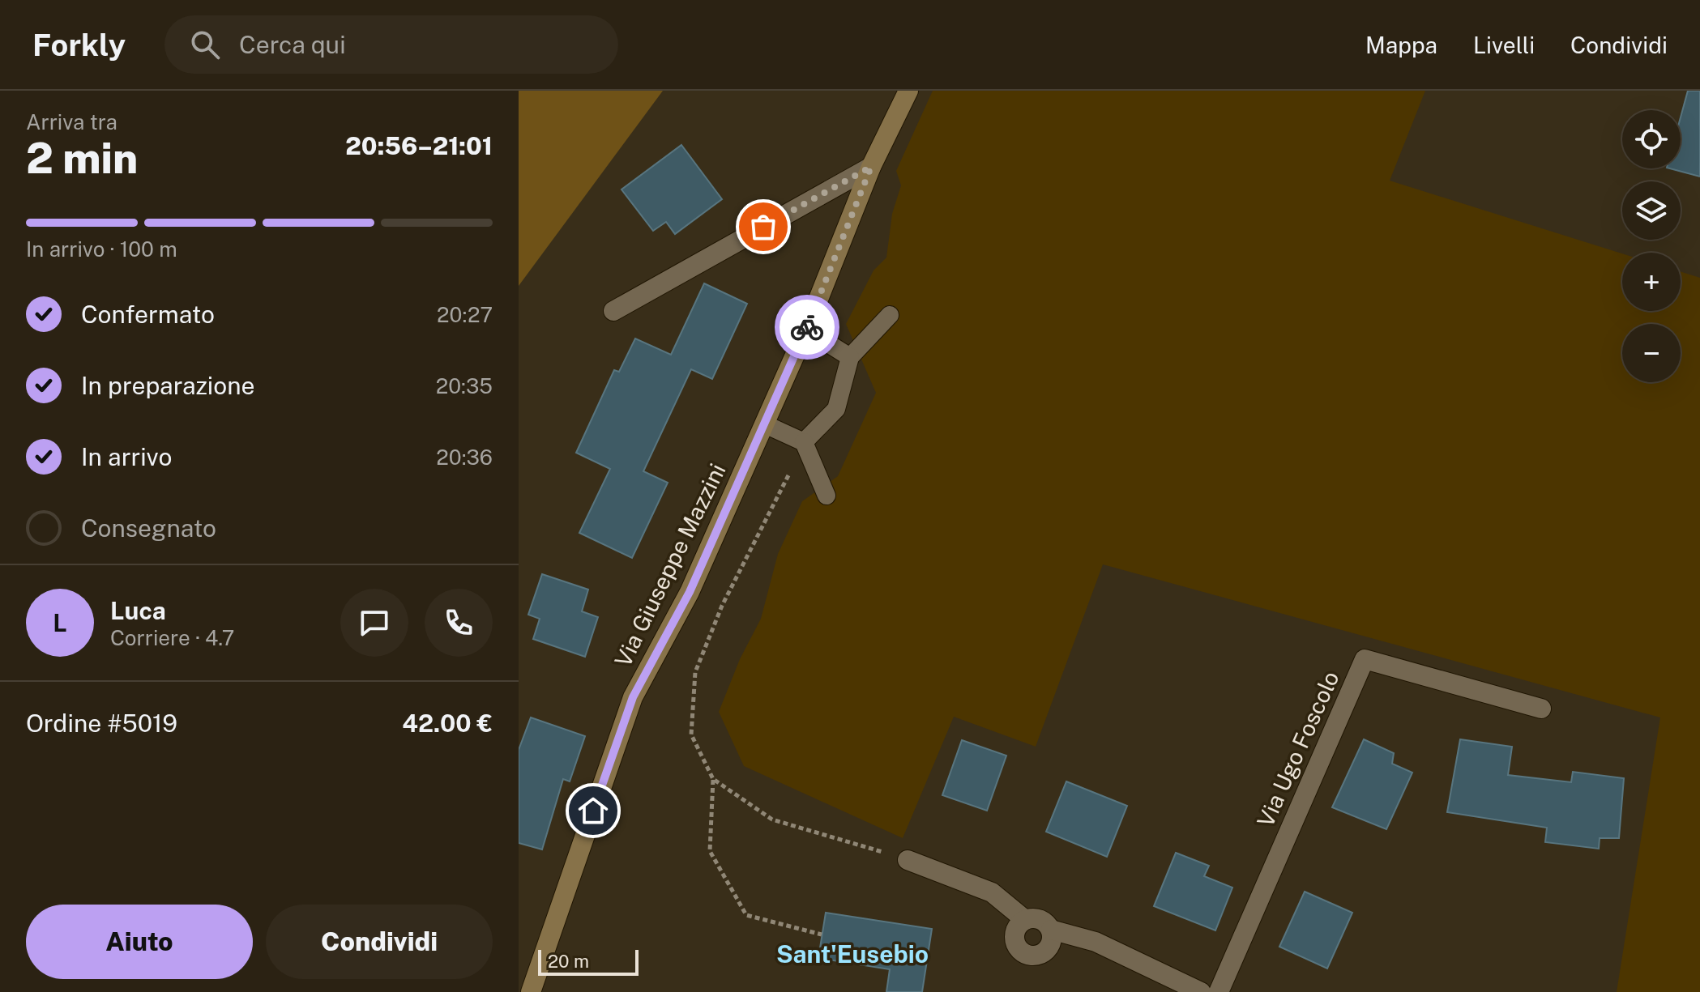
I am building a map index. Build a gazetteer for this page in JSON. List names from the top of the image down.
{
  "streets": {
    "street": ["Via Giuseppe Mazzini", "Via Ugo Foscolo"]
  },
  "districts": ["Sant'Eusebio"],
  "scale_bar": "20 m",
  "page": {
    "header": "Forkly",
    "search": "Cerca qui",
    "nav": ["Mappa", "Livelli", "Condividi"],
    "heading": ["2 min", "Arriva tra", "20:56–21:01"],
    "panel": [
      "Luca",
      "Corriere · 4.7",
      "Ordine #5019",
      "42.00 €"
    ],
    "map_buttons": ["+", "−"],
    "bar": "In arrivo · 100 m",
    "list": [
      ["Confermato", "20:27"],
      ["In preparazione", "20:35"],
      ["In arrivo", "20:36"],
      "Consegnato"
    ],
    "round": "L",
    "buttons": ["Aiuto", "Condividi"],
    "scale": "20 m"
  }
}
